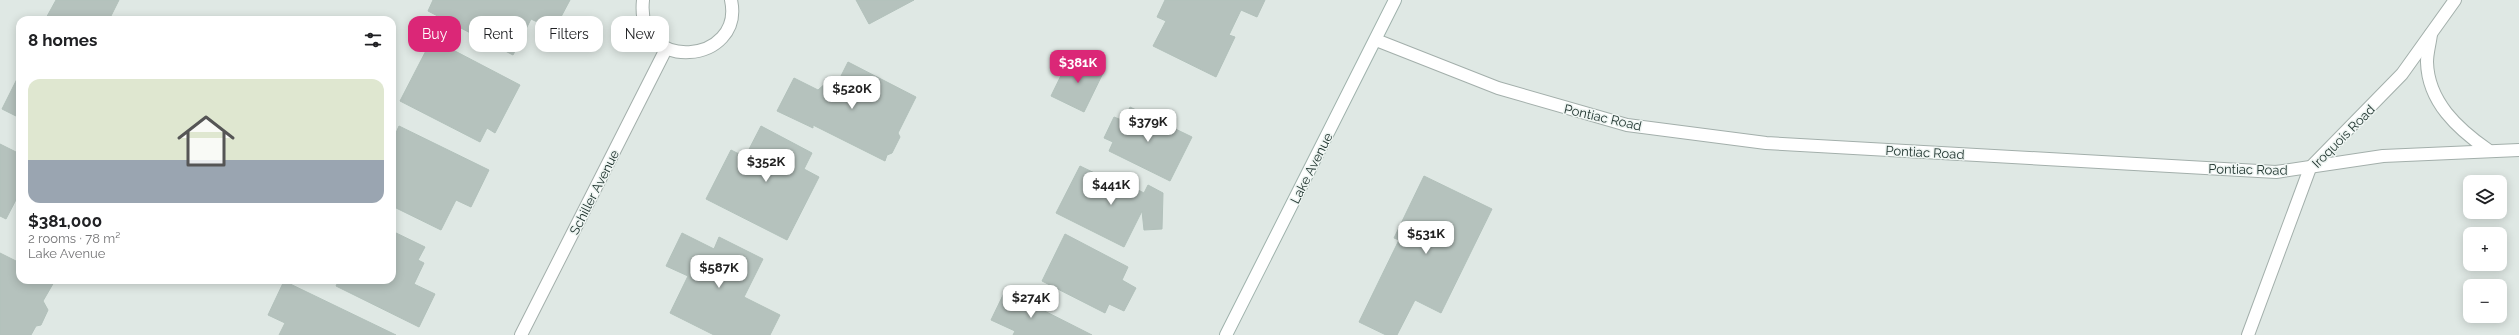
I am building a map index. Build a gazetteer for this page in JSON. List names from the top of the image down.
{
  "streets": {
    "street": [
      "Pontiac Road",
      "Iroquois Road",
      "Lake Avenue",
      "Schiller Avenue"
    ]
  },
  "crossings": [
    ["Pontiac Road", "Iroquois Road"],
    ["Pontiac Road", "Lake Avenue"]
  ],
  "page": {
    "chip": [
      "Buy",
      "Rent",
      "Filters",
      "New"
    ],
    "heading": "8 homes",
    "price": [
      "$381K",
      "$520K",
      "$379K",
      "$352K",
      "$441K",
      "$531K",
      "$587K",
      "$274K"
    ],
    "list": [
      {
        "name": "$381,000",
        "note": "2 rooms · 78 m² · Lake Avenue"
      }
    ],
    "map_buttons": ["+", "−"]
  }
}
